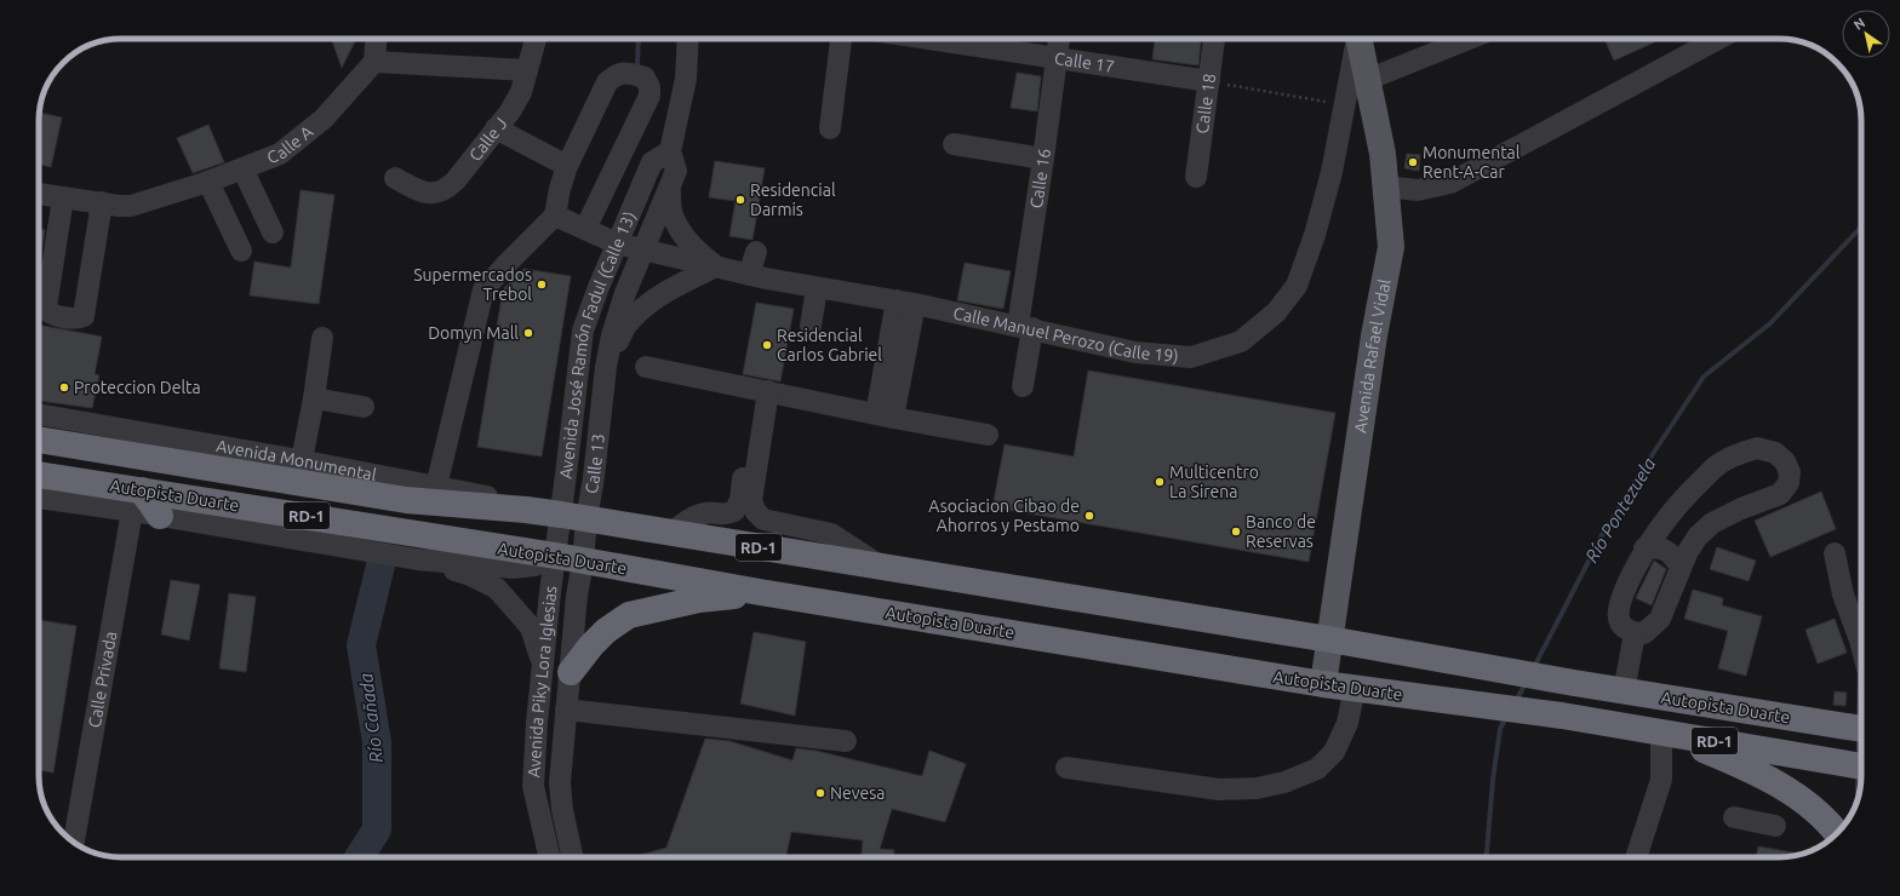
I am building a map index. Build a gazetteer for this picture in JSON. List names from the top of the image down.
{
  "streets": {
    "highway": ["Autopista Duarte", "RD-1"],
    "main road": ["Avenida Rafael Vidal"],
    "street": [
      "Calle 17",
      "Calle 18",
      "Calle J",
      "Calle A",
      "Calle 16",
      "Calle Manuel Perozo (Calle 19)",
      "Avenida José Ramón Fadul (Calle 13)",
      "Avenida Monumental",
      "Calle 13",
      "Calle Privada",
      "Avenida Piky Lora Iglesias"
    ]
  },
  "crossings": [
    ["Calle 17", "Calle 18"],
    ["Calle 17", "Calle 16"],
    ["Calle 16", "Calle Manuel Perozo (Calle 19)"],
    ["Calle Manuel Perozo (Calle 19)", "Avenida José Ramón Fadul (Calle 13)"],
    ["Avenida José Ramón Fadul (Calle 13)", "Avenida Monumental"],
    ["Avenida José Ramón Fadul (Calle 13)", "Calle 13"],
    ["Avenida José Ramón Fadul (Calle 13)", "Autopista Duarte"],
    ["Avenida José Ramón Fadul (Calle 13)", "Avenida Piky Lora Iglesias"],
    ["Avenida Rafael Vidal", "Autopista Duarte"],
    ["Avenida Monumental", "Calle 13"],
    ["Avenida Monumental", "Autopista Duarte"],
    ["Calle 13", "Autopista Duarte"],
    ["Calle 13", "Avenida Piky Lora Iglesias"],
    ["Autopista Duarte", "Calle Privada"],
    ["Autopista Duarte", "Avenida Piky Lora Iglesias"]
  ],
  "water": ["Río Pontezuela", "Río Cañada"],
  "places": [
    "Monumental Rent-A-Car",
    "Residencial Darmis",
    "Supermercados Trebol",
    "Domyn Mall",
    "Residencial Carlos Gabriel",
    "Proteccion Delta",
    "Multicentro La Sirena",
    "Asociacion Cibao de Ahorros y Pestamo",
    "Banco de Reservas",
    "Nevesa"
  ],
  "north": "top left"
}
